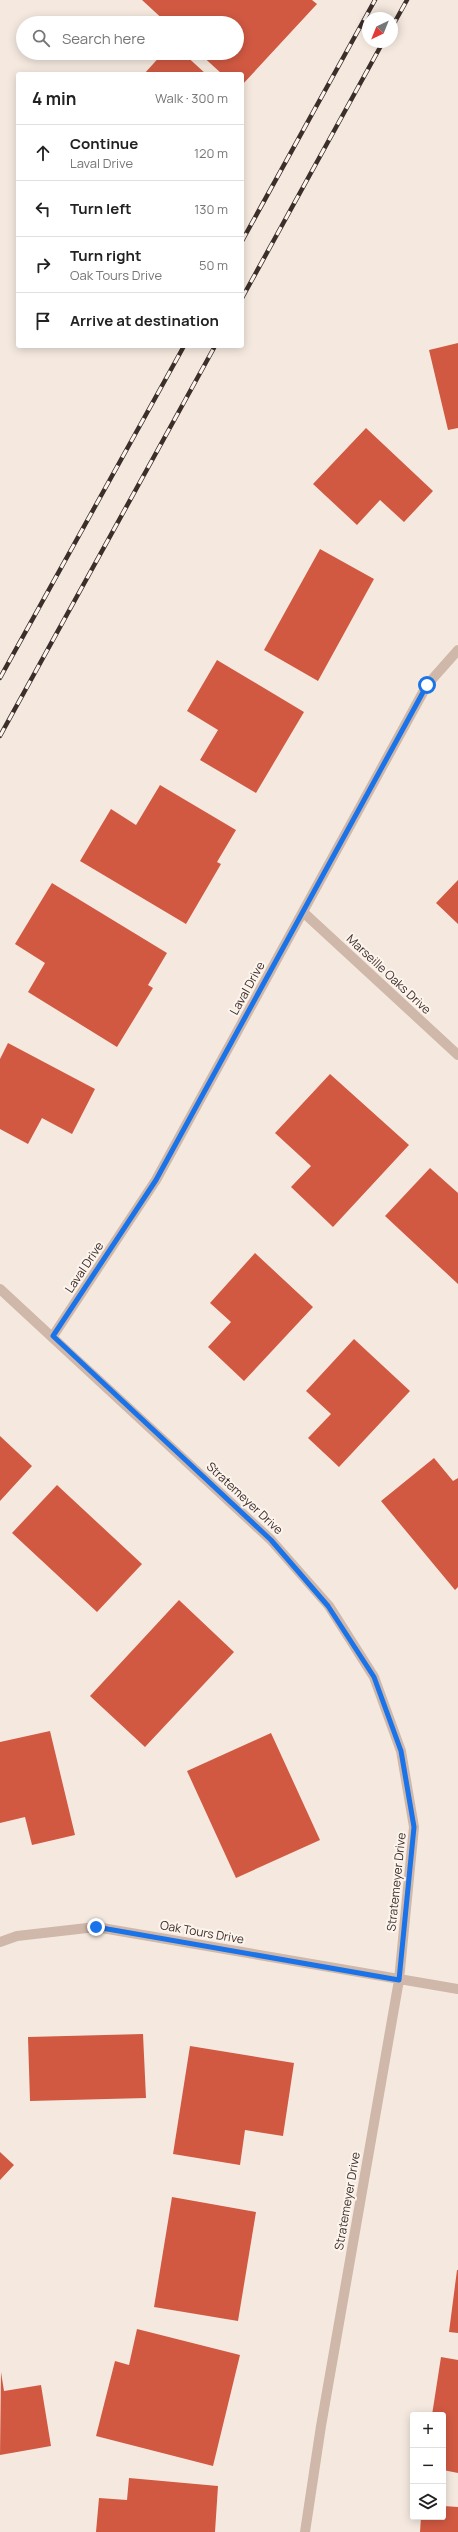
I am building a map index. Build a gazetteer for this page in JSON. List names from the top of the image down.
{
  "streets": {
    "street": [
      "Marseille Oaks Drive",
      "Laval Drive",
      "Stratemeyer Drive",
      "Oak Tours Drive"
    ]
  },
  "crossings": [
    ["Marseille Oaks Drive", "Laval Drive"],
    ["Laval Drive", "Stratemeyer Drive"],
    ["Stratemeyer Drive", "Oak Tours Drive"]
  ],
  "north": "bottom left",
  "page": {
    "search": "Search here",
    "heading": ["4 min", "Walk · 300 m"],
    "list": [
      ["Continue", "Laval Drive", "120 m"],
      ["Turn left", "130 m"],
      ["Turn right", "Oak Tours Drive", "50 m"],
      "Arrive at destination"
    ],
    "map_buttons": ["+", "−"]
  }
}
